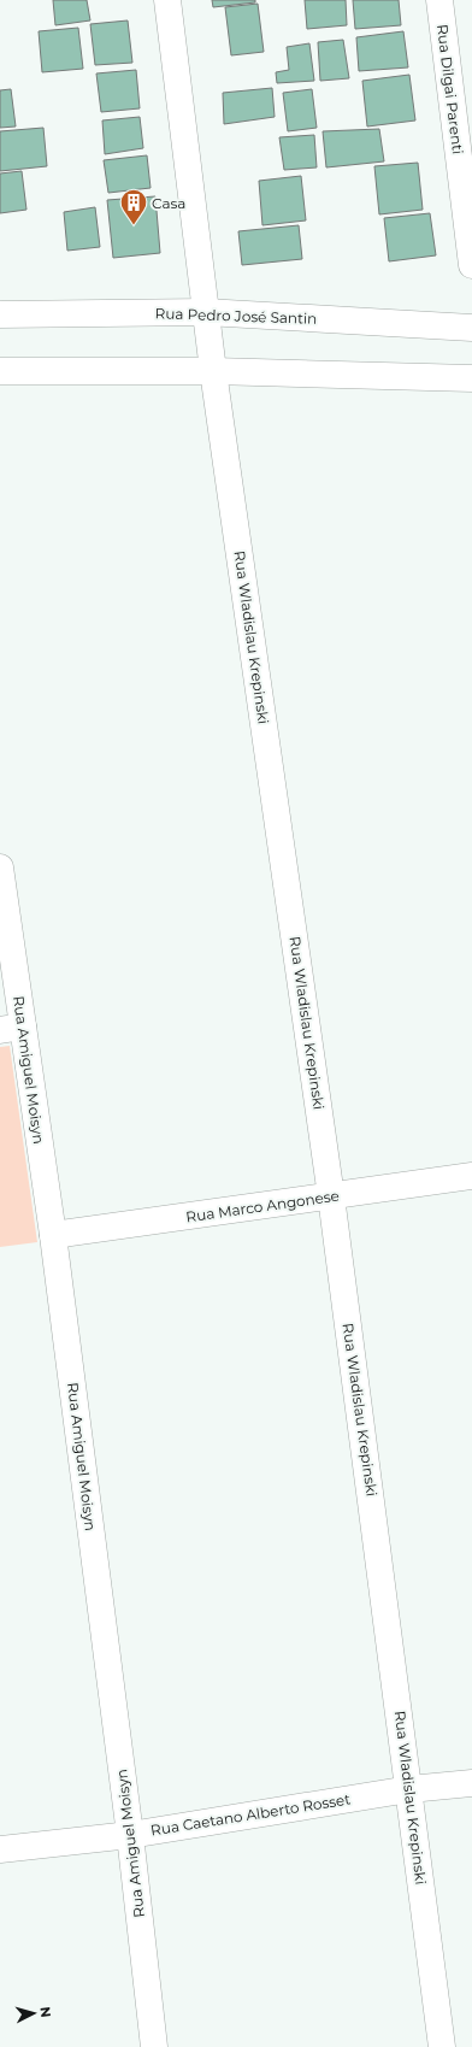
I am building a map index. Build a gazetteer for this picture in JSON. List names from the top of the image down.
{
  "streets": {
    "street": [
      "Rua Dilgai Parenti",
      "Rua Pedro José Santin",
      "Rua Wladislau Krepinski",
      "Rua Amiguel Moisyn",
      "Rua Marco Angonese",
      "Rua Caetano Alberto Rosset"
    ]
  },
  "crossings": [
    ["Rua Pedro José Santin", "Rua Wladislau Krepinski"],
    ["Rua Wladislau Krepinski", "Rua Marco Angonese"],
    ["Rua Wladislau Krepinski", "Rua Caetano Alberto Rosset"],
    ["Rua Amiguel Moisyn", "Rua Marco Angonese"],
    ["Rua Amiguel Moisyn", "Rua Caetano Alberto Rosset"]
  ],
  "places": {
    "building": ["Casa"]
  },
  "north": "right"
}
